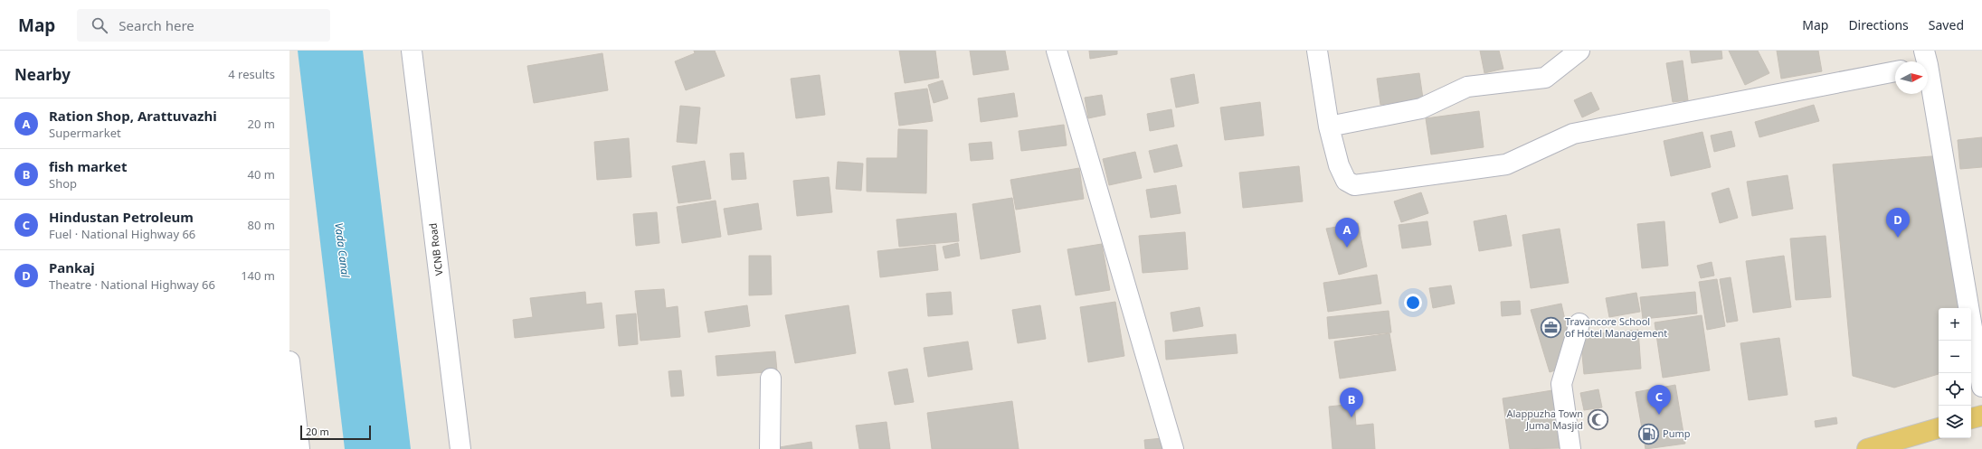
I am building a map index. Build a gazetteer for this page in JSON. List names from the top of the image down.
{
  "streets": {
    "street": ["VCNB Road"]
  },
  "water": ["Vada Canal"],
  "places": {
    "office": ["Travancore School of Hotel Management"],
    "mosque": ["Alappuzha Town Juma Masjid"],
    "fuel station": ["Pump"]
  },
  "scale_bar": "20 m",
  "north": "right",
  "page": {
    "header": "Map",
    "search": "Search here",
    "nav": ["Map", "Directions", "Saved"],
    "heading": ["Nearby", "4 results"],
    "list": [
      {
        "mark": "A",
        "name": "Ration Shop, Arattuvazhi",
        "note": "Supermarket",
        "value": "20 m"
      },
      {
        "mark": "B",
        "name": "fish market",
        "note": "Shop",
        "value": "40 m"
      },
      {
        "mark": "C",
        "name": "Hindustan Petroleum",
        "note": "Fuel · National Highway 66",
        "value": "80 m"
      },
      {
        "mark": "D",
        "name": "Pankaj",
        "note": "Theatre · National Highway 66",
        "value": "140 m"
      }
    ],
    "pins": [
      "D",
      "A",
      "C",
      "B"
    ],
    "map_buttons": ["+", "−"],
    "scale": "20 m"
  }
}
